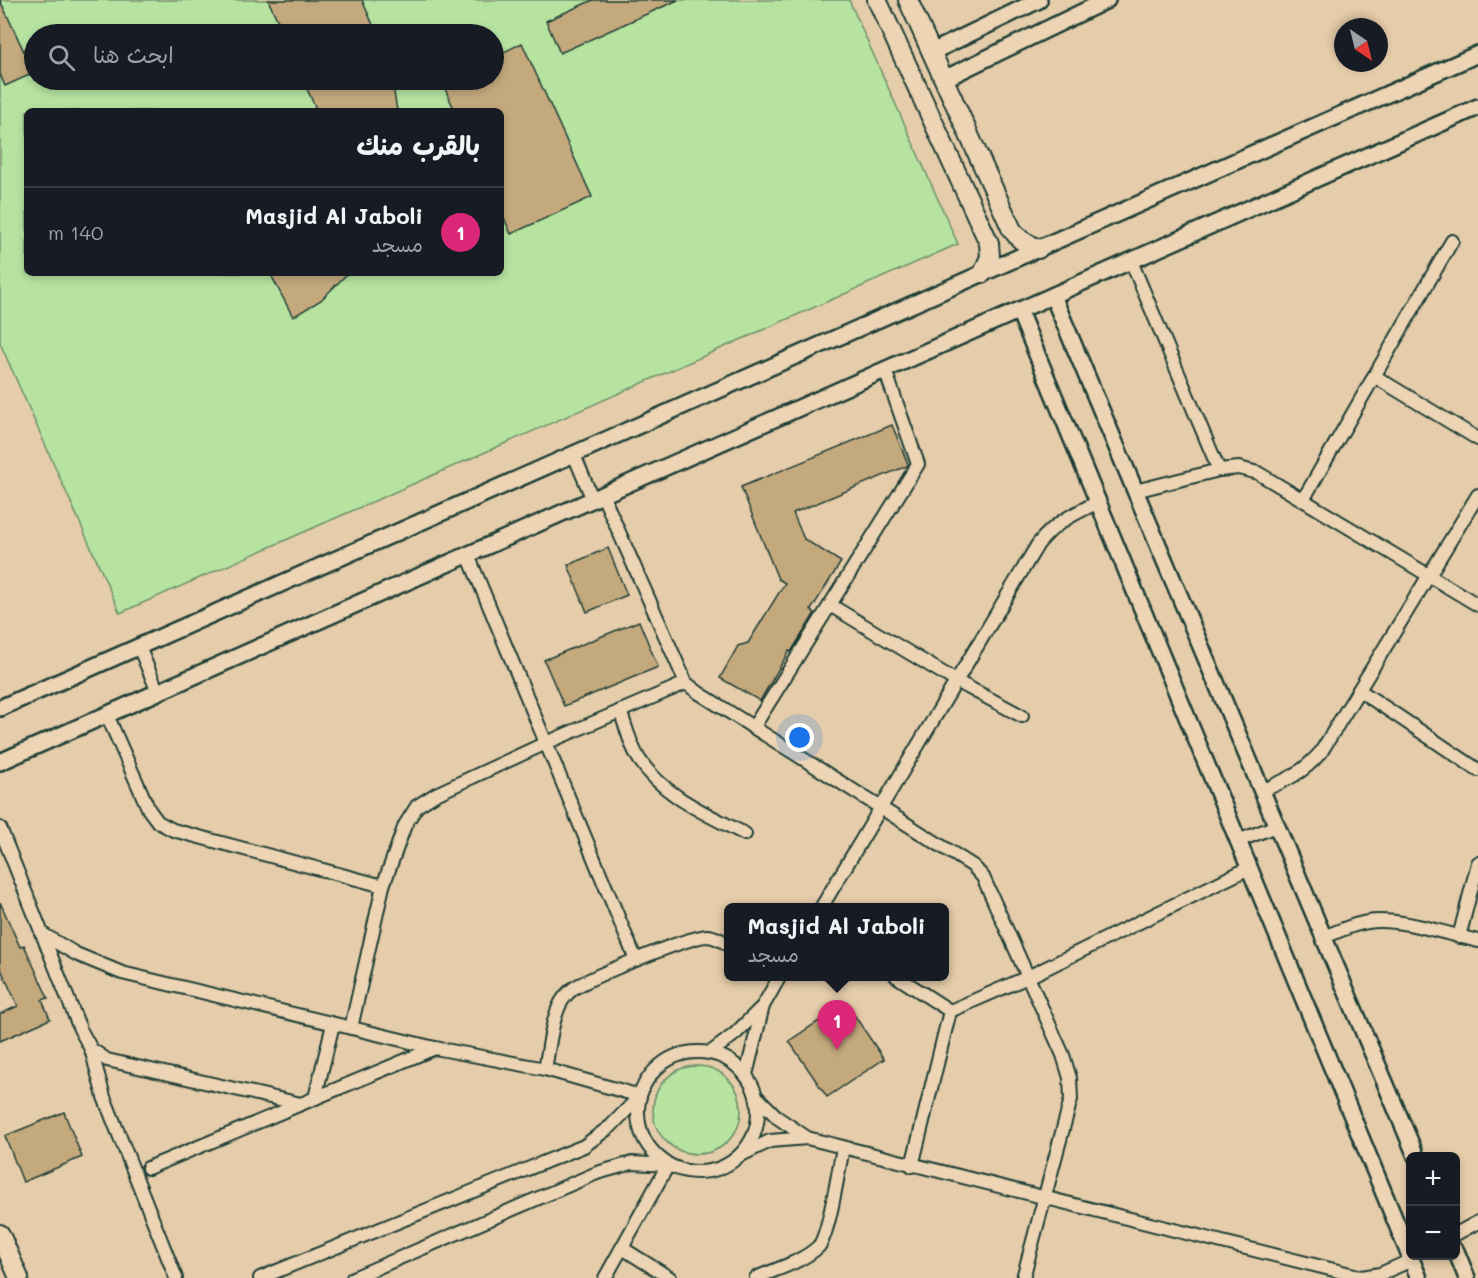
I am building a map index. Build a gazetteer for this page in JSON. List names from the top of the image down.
{
  "north": "bottom right",
  "page": {
    "search": "ابحث هنا",
    "heading": "بالقرب منك",
    "list": [
      {
        "mark": "1",
        "name": "Masjid Al Jaboli",
        "note": "مسجد",
        "value": "140 m"
      }
    ],
    "popup": ["Masjid Al Jaboli", "مسجد"],
    "pins": "1",
    "map_buttons": ["+", "−"]
  }
}
